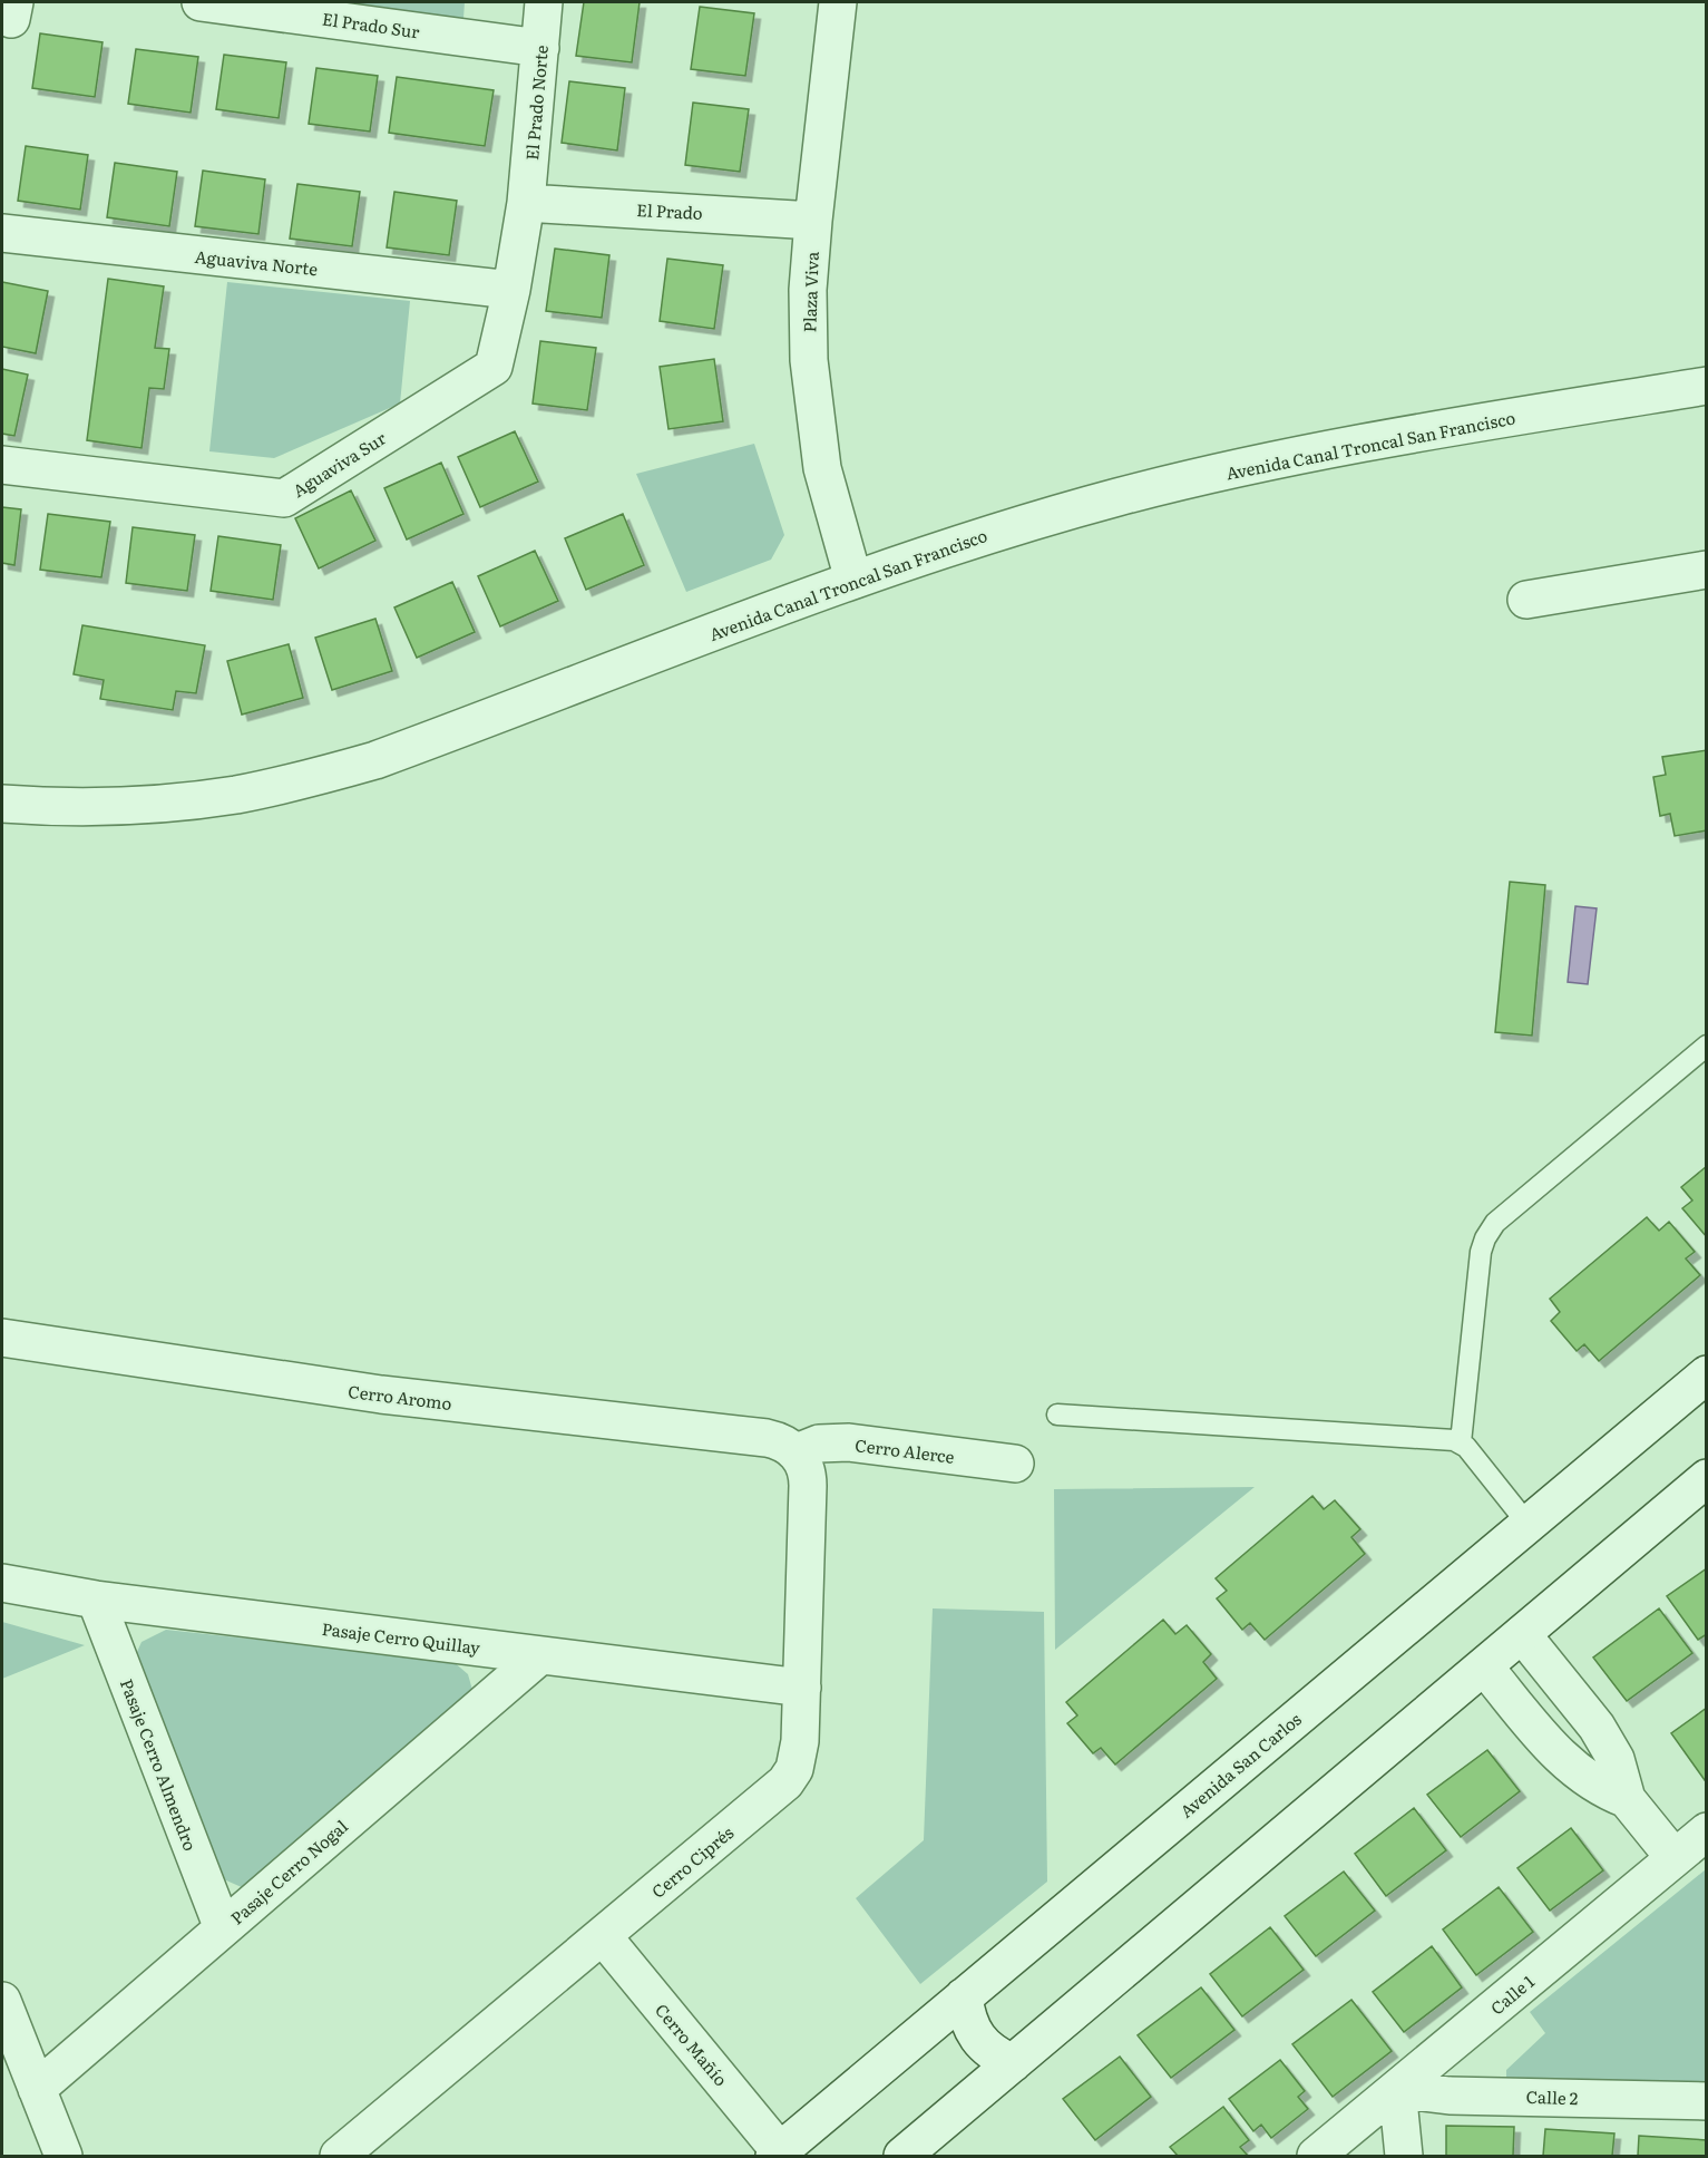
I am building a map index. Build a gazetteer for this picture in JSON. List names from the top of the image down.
{
  "streets": {
    "street": [
      "El Prado Sur",
      "El Prado Norte",
      "El Prado",
      "Aguaviva Norte",
      "Plaza Viva",
      "Avenida Canal Troncal San Francisco",
      "Aguaviva Sur",
      "Cerro Aromo",
      "Cerro Alerce",
      "Pasaje Cerro Quillay",
      "Pasaje Cerro Almendro",
      "Avenida San Carlos",
      "Cerro Ciprés",
      "Pasaje Cerro Nogal",
      "Calle 1",
      "Cerro Mañío",
      "Calle 2"
    ]
  },
  "crossings": [
    ["El Prado Sur", "El Prado Norte"],
    ["El Prado Norte", "El Prado"],
    ["El Prado Norte", "Aguaviva Sur"],
    ["El Prado", "Plaza Viva"],
    ["El Prado", "Aguaviva Sur"],
    ["Aguaviva Norte", "Aguaviva Sur"],
    ["Plaza Viva", "Avenida Canal Troncal San Francisco"],
    ["Cerro Aromo", "Cerro Alerce"],
    ["Cerro Aromo", "Cerro Ciprés"],
    ["Cerro Alerce", "Cerro Ciprés"],
    ["Pasaje Cerro Quillay", "Pasaje Cerro Almendro"],
    ["Pasaje Cerro Quillay", "Cerro Ciprés"],
    ["Pasaje Cerro Quillay", "Pasaje Cerro Nogal"],
    ["Pasaje Cerro Almendro", "Pasaje Cerro Nogal"],
    ["Avenida San Carlos", "Cerro Mañío"],
    ["Cerro Ciprés", "Cerro Mañío"],
    ["Calle 1", "Calle 2"]
  ]
}
